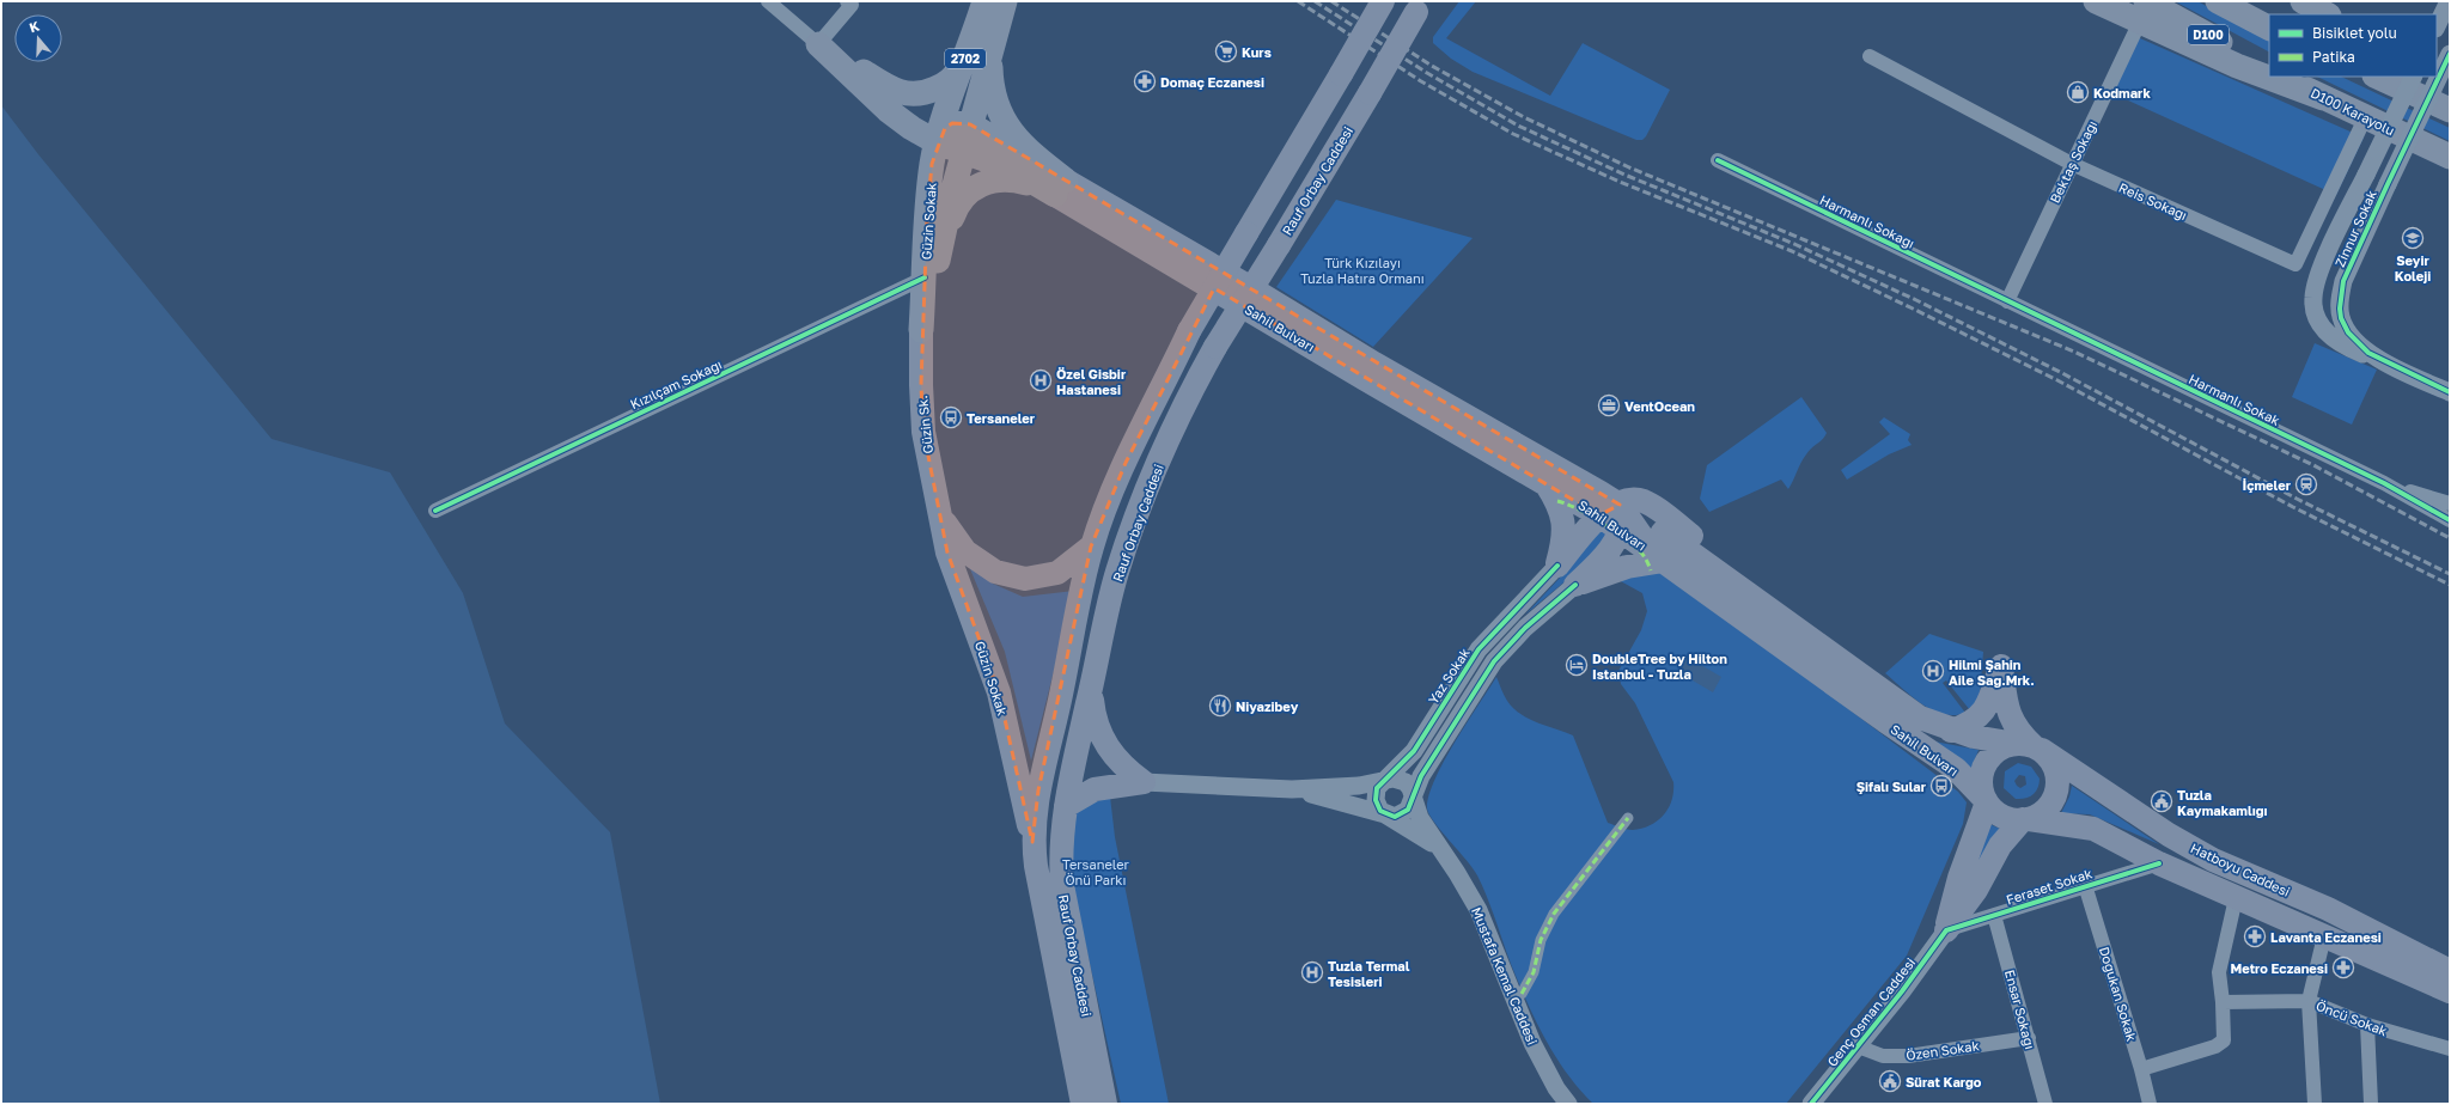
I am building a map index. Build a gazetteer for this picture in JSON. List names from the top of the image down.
{
  "streets": {
    "highway": [
      "D100",
      "2702",
      "D100 Karayolu",
      "Güzin Sokak",
      "Sahil Bulvarı"
    ],
    "main road": ["Rauf Orbay Caddesi", "Güzin Sk.", "Hatboyu Caddesi"],
    "street": [
      "Bektaş Sokağı",
      "Reis Sokağı",
      "Harmanlı Sokağı",
      "Zinnur Sokak",
      "Kızılçam Sokağı",
      "Harmanlı Sokak",
      "Yaz Sokak",
      "Feraset Sokak",
      "Mustafa Kemal Caddesi",
      "Doğukan Sokak",
      "Ensar Sokağı",
      "Genç Osman Caddesi",
      "Öncü Sokak",
      "Özen Sokak"
    ]
  },
  "crossings": [
    ["D100", "Bektaş Sokağı"],
    ["2702", "Güzin Sokak"],
    ["2702", "Sahil Bulvarı"],
    ["D100 Karayolu", "Reis Sokağı"],
    ["Bektaş Sokağı", "Reis Sokağı"],
    ["Bektaş Sokağı", "Harmanlı Sokağı"],
    ["Bektaş Sokağı", "Harmanlı Sokak"],
    ["Rauf Orbay Caddesi", "Güzin Sokak"],
    ["Güzin Sokak", "Sahil Bulvarı"],
    ["Güzin Sokak", "Kızılçam Sokağı"],
    ["Güzin Sokak", "Güzin Sk."],
    ["Harmanlı Sokağı", "Harmanlı Sokak"],
    ["Sahil Bulvarı", "Hatboyu Caddesi"],
    ["Yaz Sokak", "Mustafa Kemal Caddesi"],
    ["Hatboyu Caddesi", "Feraset Sokak"],
    ["Feraset Sokak", "Doğukan Sokak"],
    ["Feraset Sokak", "Ensar Sokağı"],
    ["Feraset Sokak", "Genç Osman Caddesi"],
    ["Ensar Sokağı", "Özen Sokak"],
    ["Genç Osman Caddesi", "Özen Sokak"]
  ],
  "parks": ["Türk Kızılayı Tuzla Hatıra Ormanı", "Tersaneler Önü Parkı"],
  "places": {
    "supermarket": ["Kurs"],
    "pharmacy": ["Domaç Eczanesi", "Lavanta Eczanesi", "Metro Eczanesi"],
    "shop": ["Kodmark"],
    "school or university": ["Seyir Koleji"],
    "hospital": ["Özel Gisbir Hastanesi", "Hilmi Şahin Aile Sağ.Mrk.", "Tuzla Termal Tesisleri"],
    "office": ["VentOcean"],
    "bus stop": ["Tersaneler", "Şifalı Sular"],
    "station": ["İçmeler"],
    "hotel": ["DoubleTree by Hilton Istanbul - Tuzla"],
    "restaurant": ["Niyazibey"],
    "public building": ["Tuzla Kaymakamlığı", "Sürat Kargo"]
  },
  "legend": ["Bisiklet yolu", "Patika"],
  "north": "top"
}
